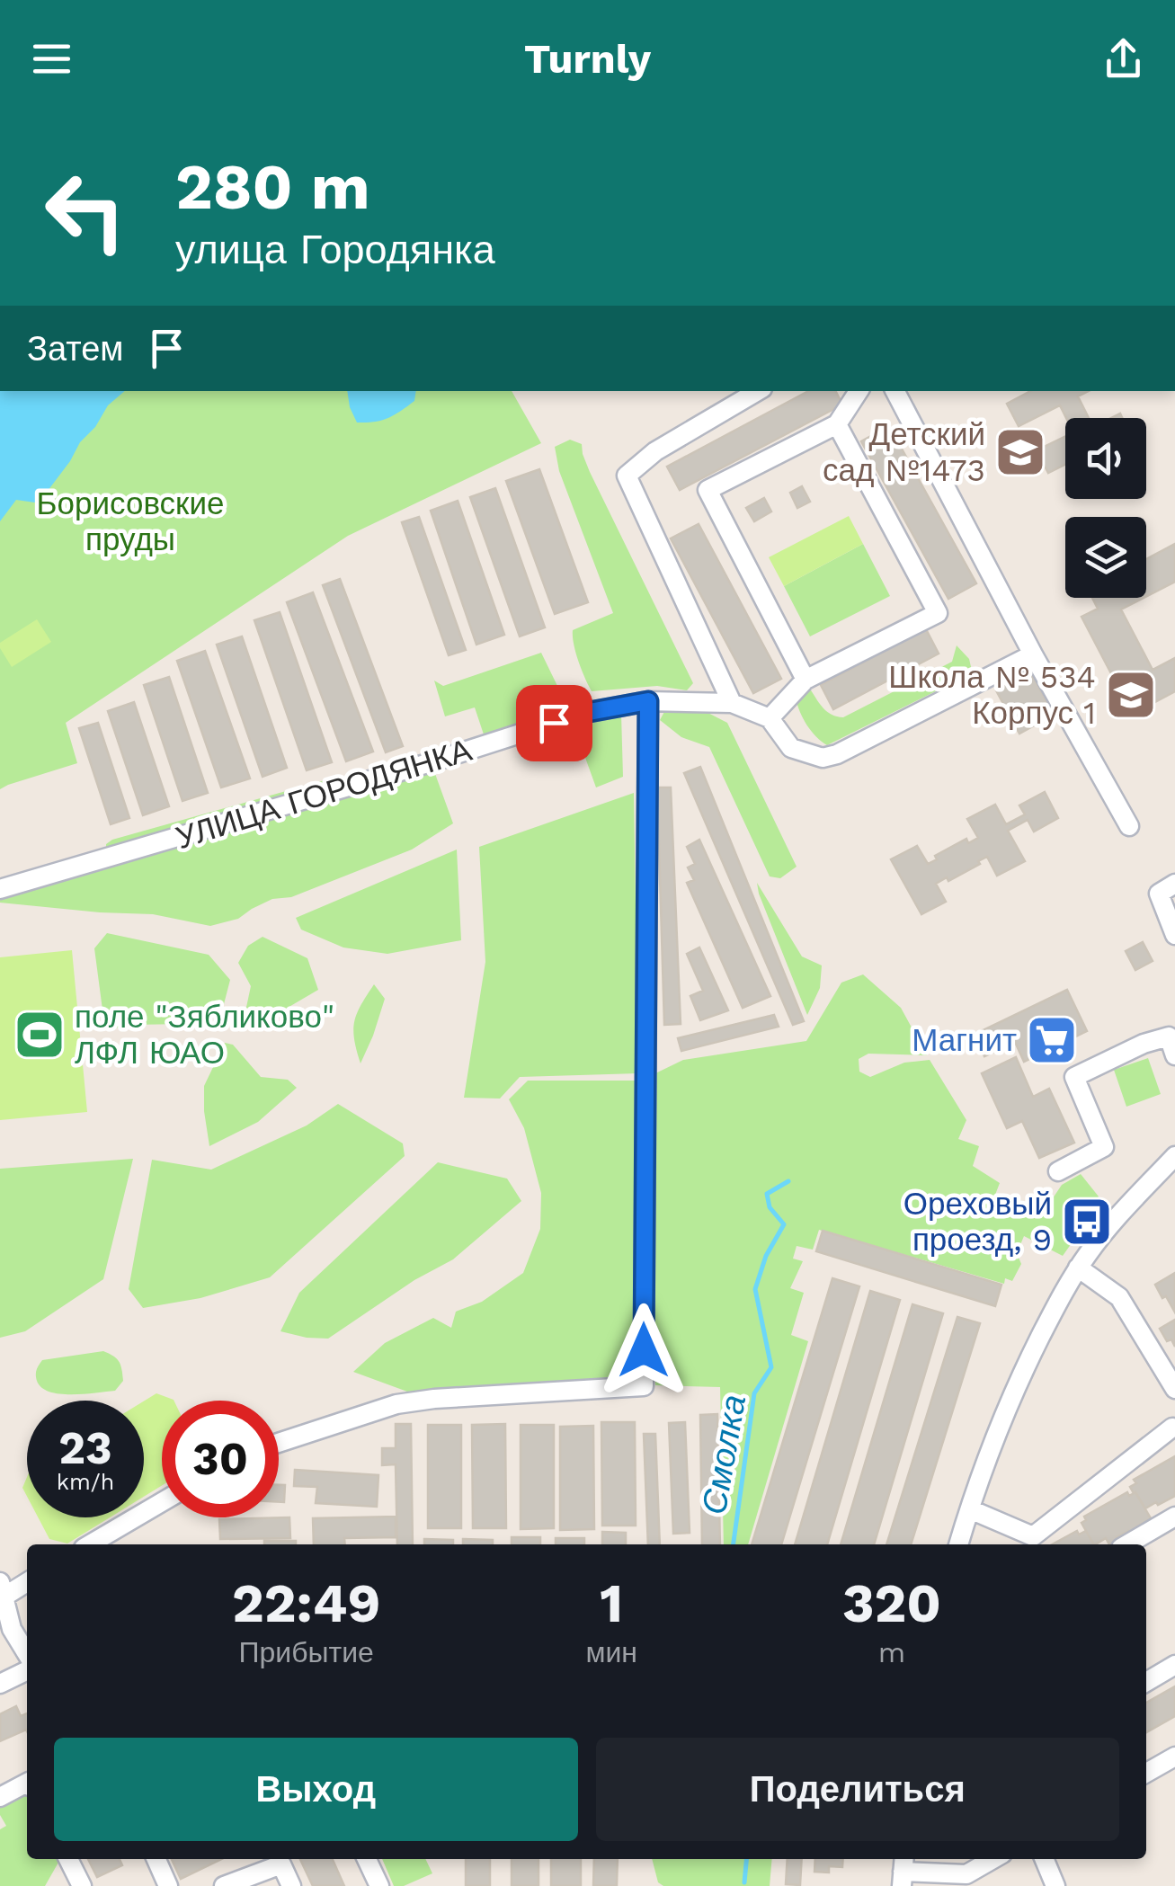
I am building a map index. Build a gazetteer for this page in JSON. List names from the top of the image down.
{
  "streets": {
    "street": ["УЛИЦА ГОРОДЯНКА"]
  },
  "water": ["Смолка"],
  "parks": ["Борисовские пруды"],
  "places": {
    "school or university": ["Детский сад №1473", "Школа № 534 Корпус 1"],
    "sports": ["поле \"Зябликово\" ЛФЛ ЮАО"],
    "supermarket": ["Магнит"],
    "bus stop": ["Ореховый проезд, 9"]
  },
  "page": {
    "header": "Turnly",
    "turn": ["280 m", "улица Городянка"],
    "then": "Затем",
    "speed": "23 km/h",
    "limit": "30",
    "eta": [
      "22:49",
      "Прибытие",
      "1",
      "мин",
      "320",
      "m"
    ],
    "buttons": ["Выход", "Поделиться"]
  }
}
